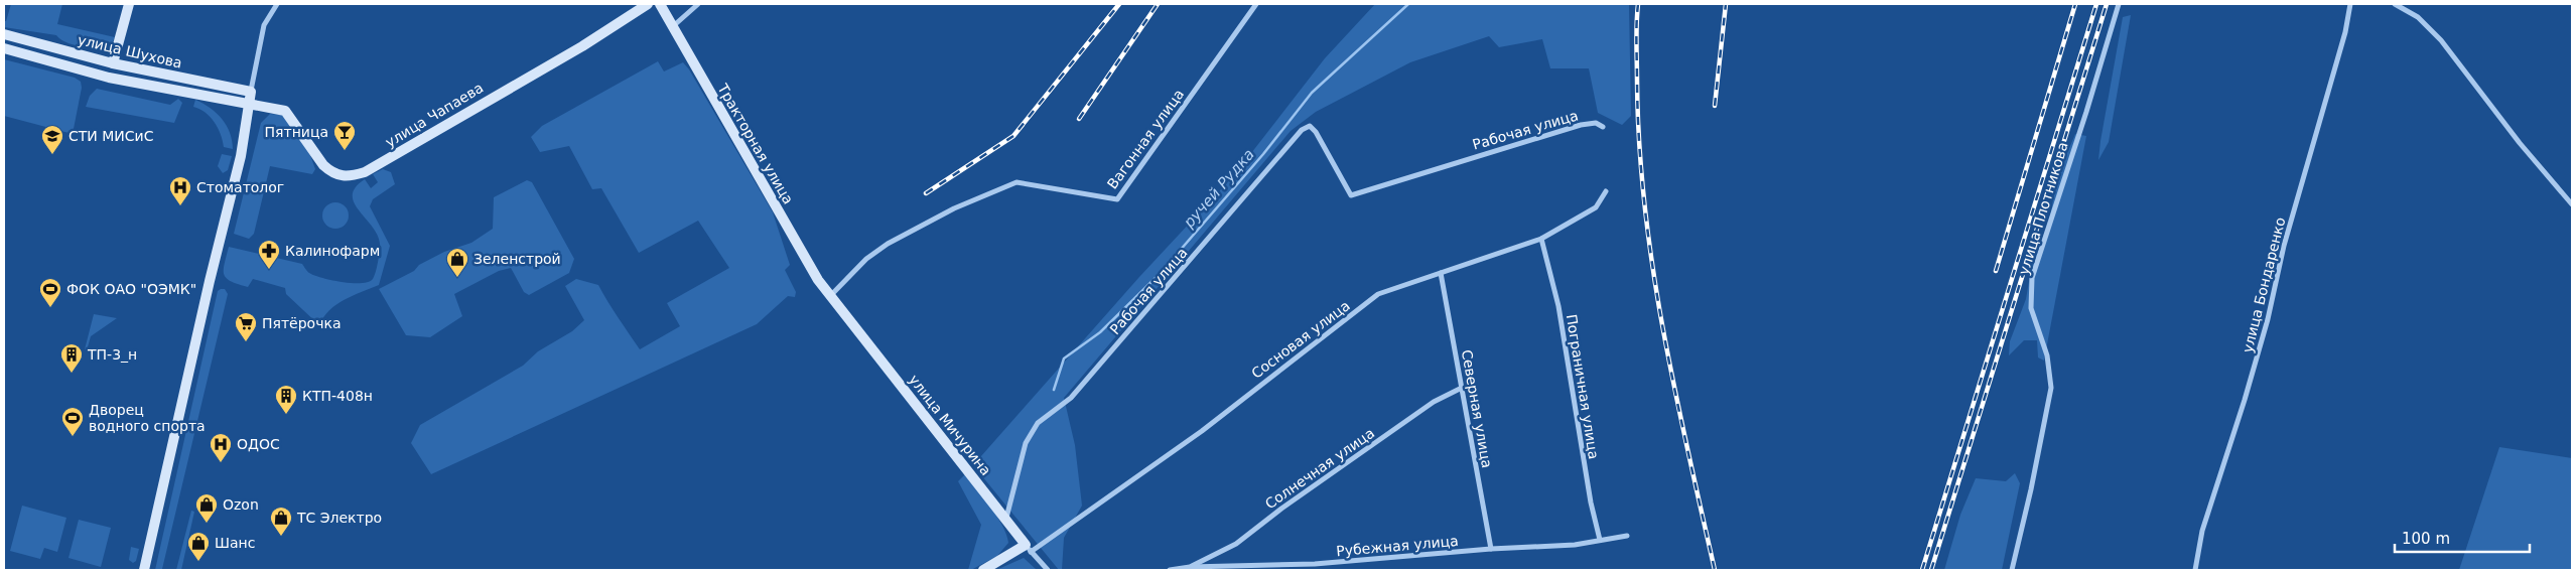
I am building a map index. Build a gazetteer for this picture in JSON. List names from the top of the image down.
{
  "streets": {
    "main road": [
      "улица Шухова",
      "улица Чапаева",
      "Тракторная улица",
      "улица Мичурина"
    ],
    "street": [
      "Рабочая улица",
      "Вагонная улица",
      "улица Плотникова",
      "улица Бондаренко",
      "Сосновая улица",
      "Пограничная улица",
      "Северная улица",
      "Солнечная улица",
      "Рубежная улица"
    ]
  },
  "crossings": [
    ["улица Шухова", "улица Чапаева"],
    ["Рабочая улица", "улица Мичурина"],
    ["Вагонная улица", "Тракторная улица"],
    ["Вагонная улица", "улица Мичурина"],
    ["Тракторная улица", "улица Мичурина"],
    ["Сосновая улица", "Пограничная улица"],
    ["Сосновая улица", "Северная улица"],
    ["Сосновая улица", "улица Мичурина"],
    ["Пограничная улица", "Рубежная улица"],
    ["Северная улица", "Солнечная улица"],
    ["Северная улица", "Рубежная улица"],
    ["Солнечная улица", "Рубежная улица"]
  ],
  "water": ["ручей Рудка"],
  "places": {
    "bar": ["Пятница"],
    "school or university": ["СТИ МИСиС"],
    "hospital": ["Стоматолог", "ОДОС"],
    "pharmacy": ["Калинофарм"],
    "shop": [
      "Зеленстрой",
      "Ozon",
      "ТС Электро",
      "Шанс"
    ],
    "sports": ["ФОК ОАО \"ОЭМК\"", "Дворец водного спорта"],
    "supermarket": ["Пятёрочка"],
    "building": ["ТП-3_н", "КТП-408н"]
  },
  "scale_bar": "100 m"
}
